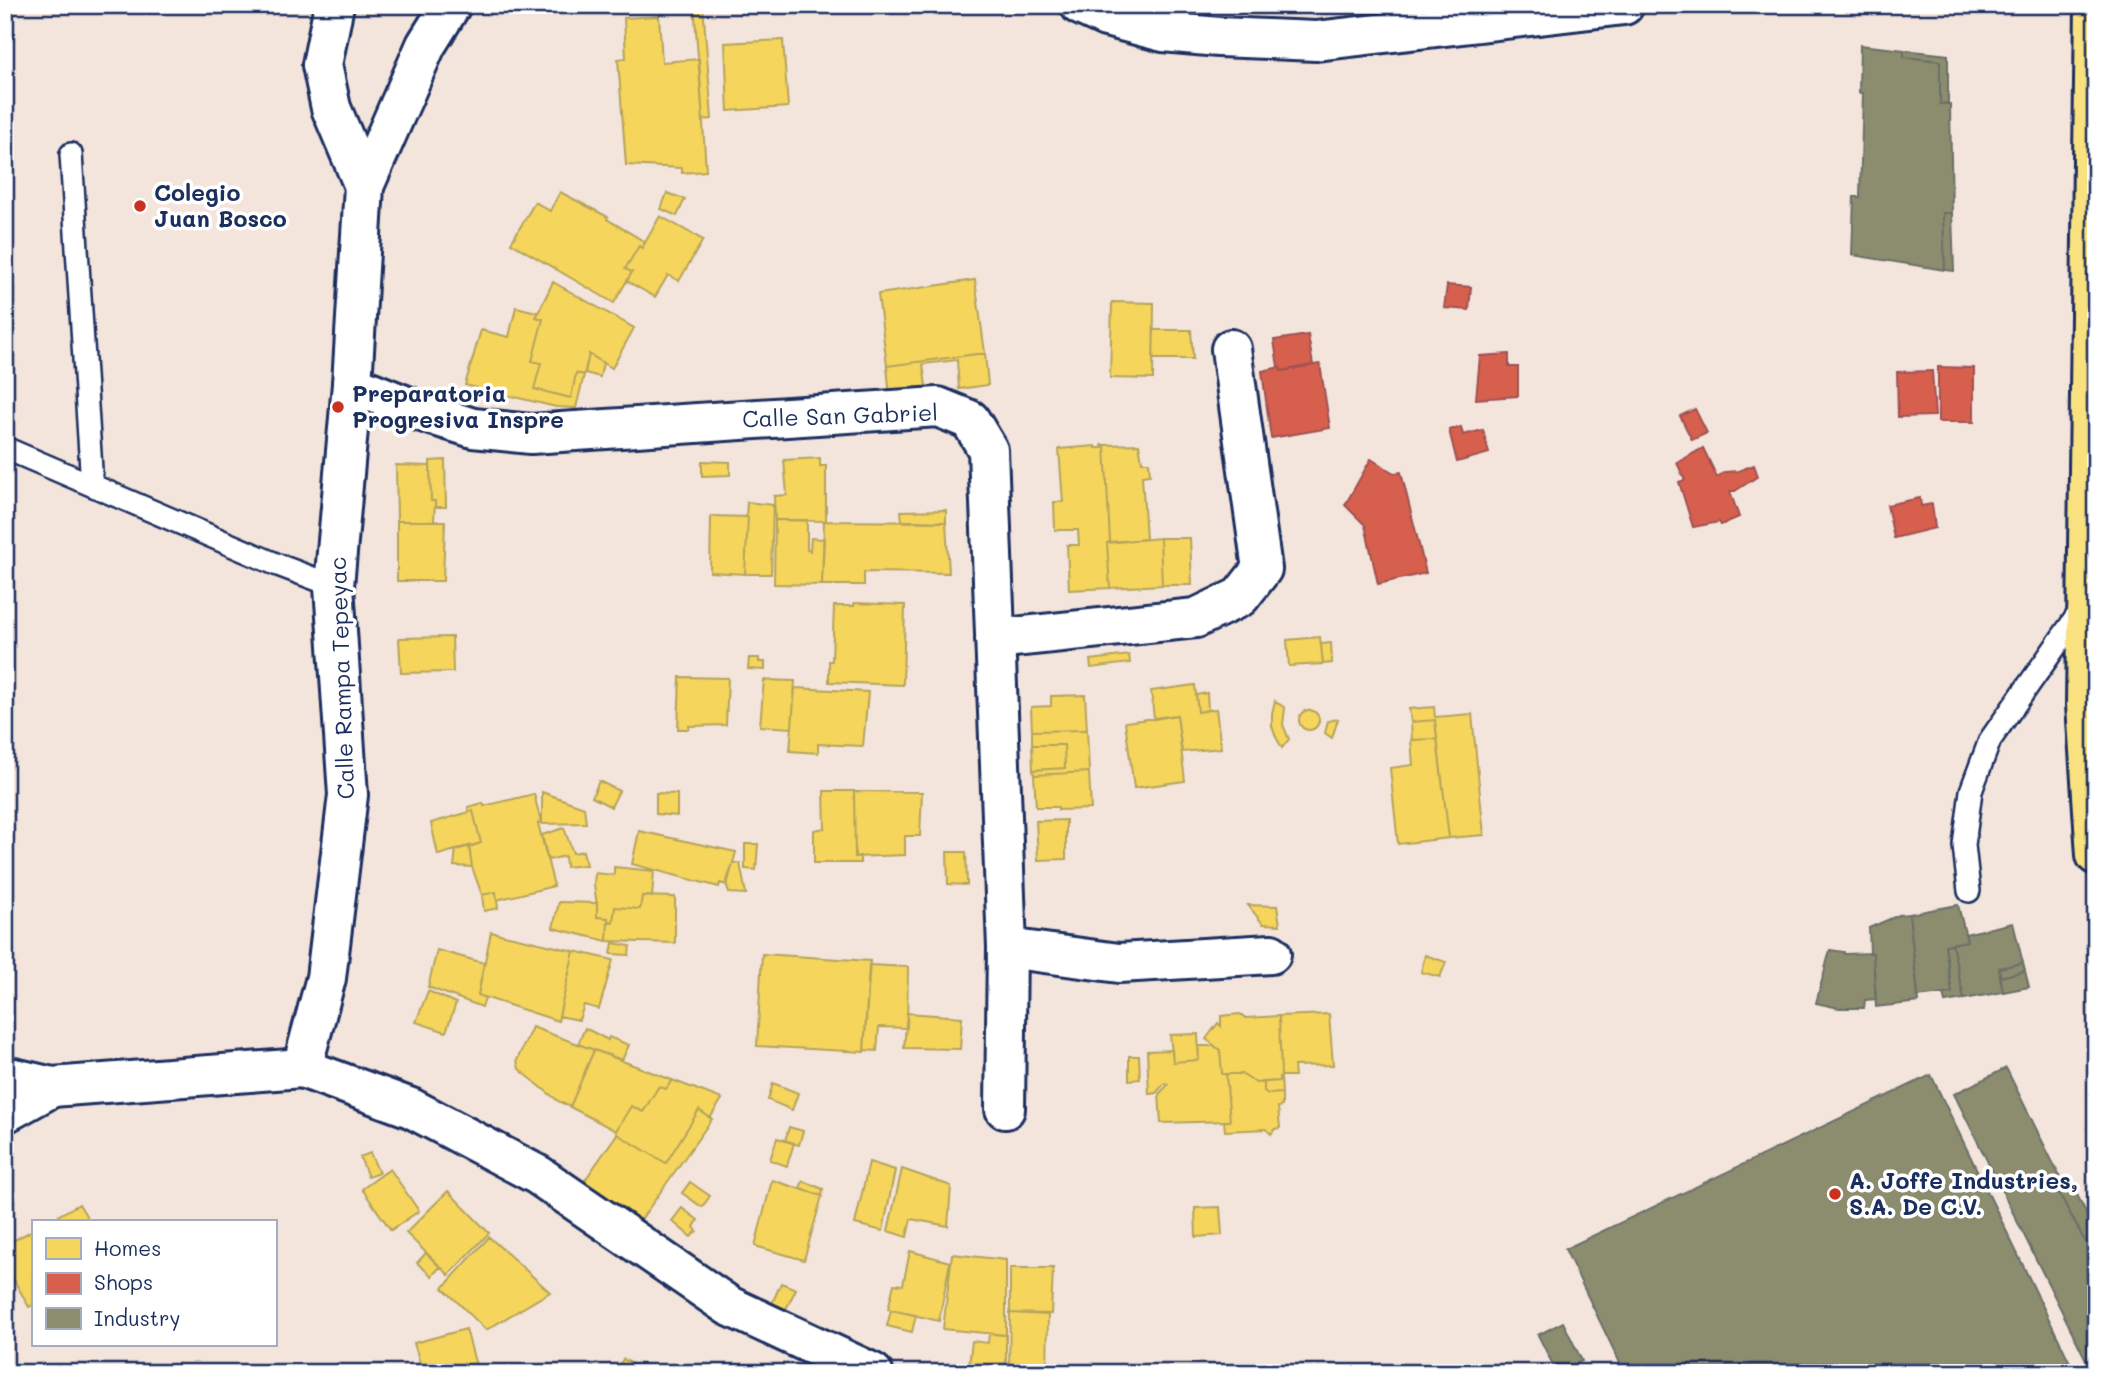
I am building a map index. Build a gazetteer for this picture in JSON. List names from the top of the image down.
{
  "streets": {
    "street": ["Calle San Gabriel", "Calle Rampa Tepeyac"]
  },
  "crossings": [
    ["Calle San Gabriel", "Calle Rampa Tepeyac"]
  ],
  "places": ["Colegio Juan Bosco", "Preparatoria Progresiva Inspre", "A. Joffe Industries, S.A. De C.V."],
  "legend": ["Homes", "Shops", "Industry"]
}
